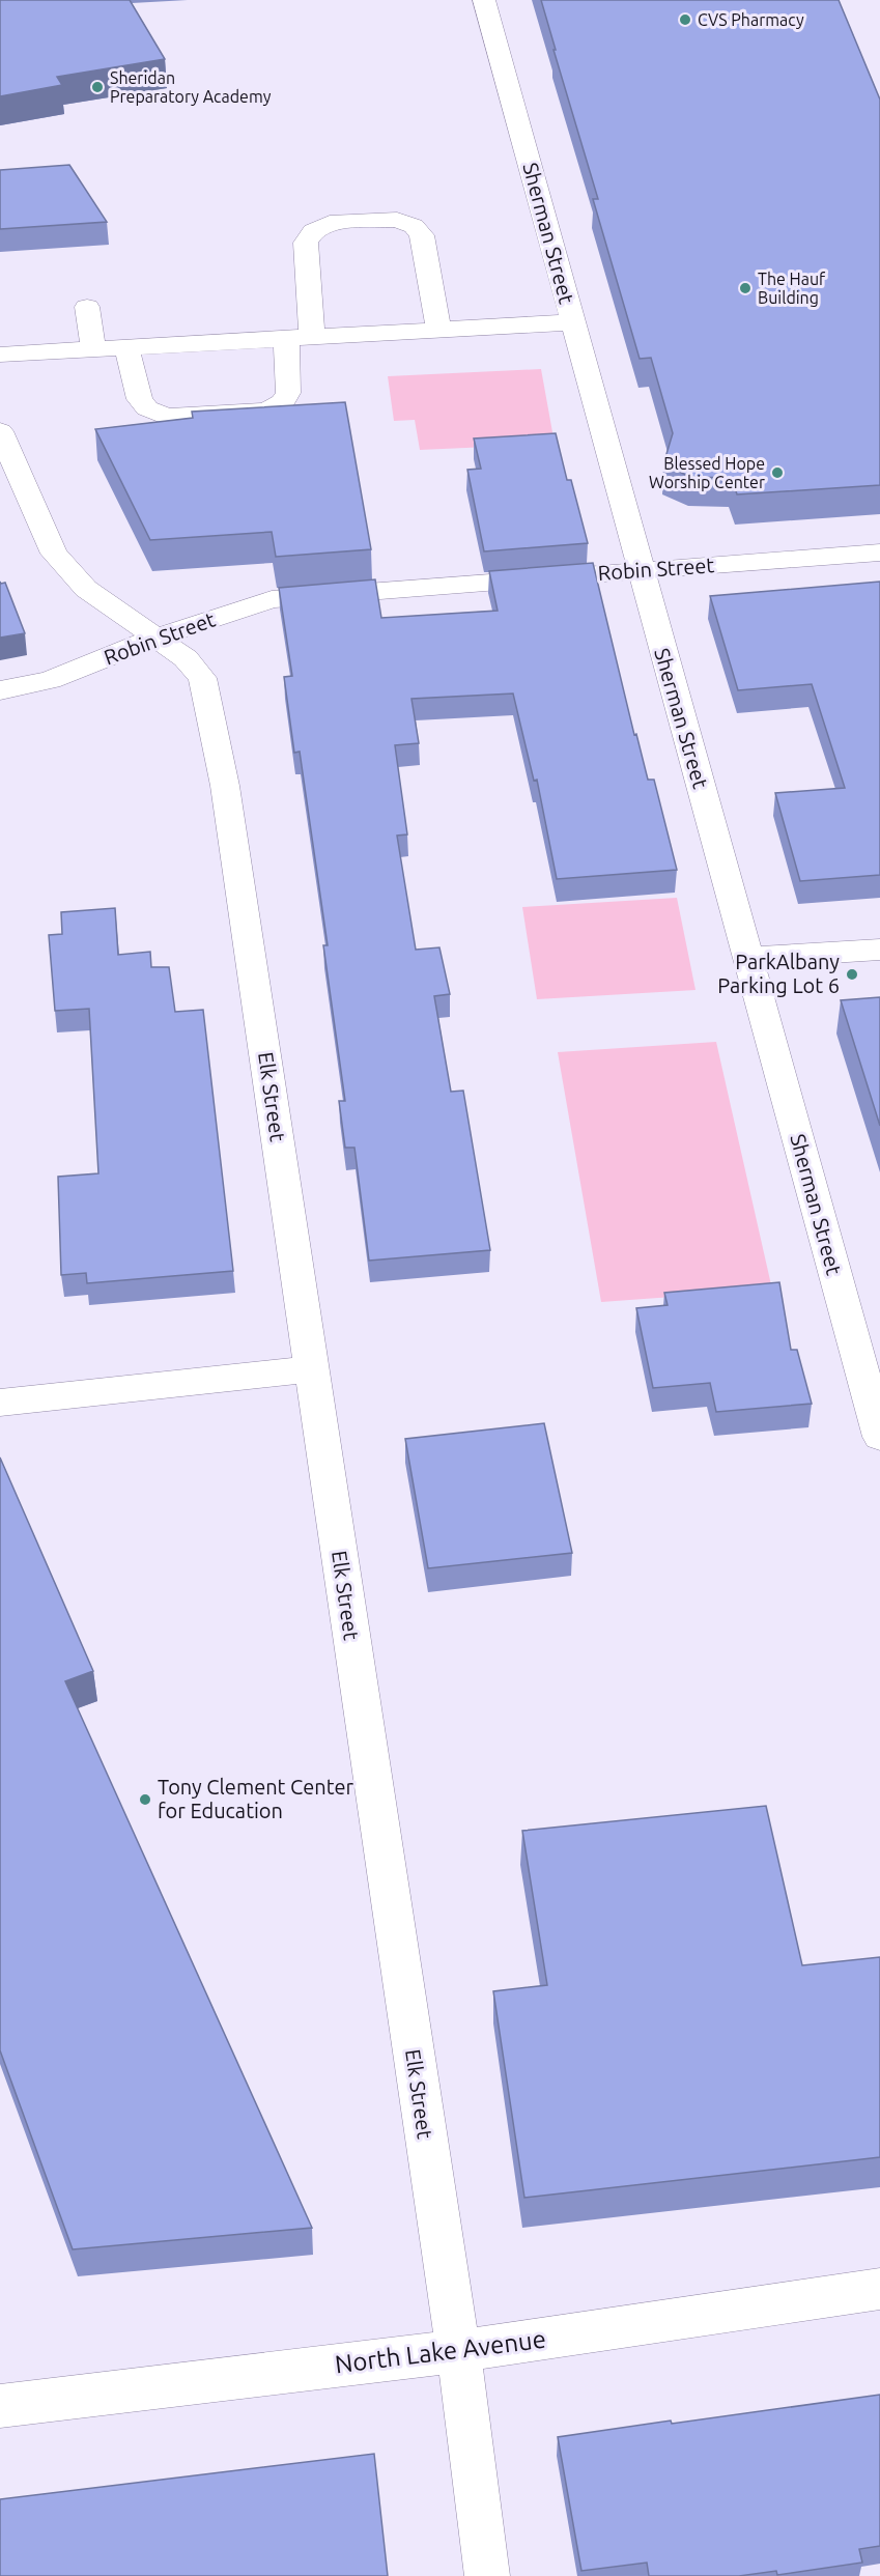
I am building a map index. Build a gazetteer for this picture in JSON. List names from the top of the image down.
{
  "streets": {
    "street": [
      "Sherman Street",
      "Robin Street",
      "Elk Street",
      "North Lake Avenue"
    ]
  },
  "crossings": [
    ["Sherman Street", "Robin Street"],
    ["Robin Street", "Elk Street"],
    ["Elk Street", "North Lake Avenue"]
  ],
  "places": [
    "CVS Pharmacy",
    "Sheridan Preparatory Academy",
    "The Hauf Building",
    "Blessed Hope Worship Center",
    "ParkAlbany Parking Lot 6",
    "Tony Clement Center for Education"
  ]
}
